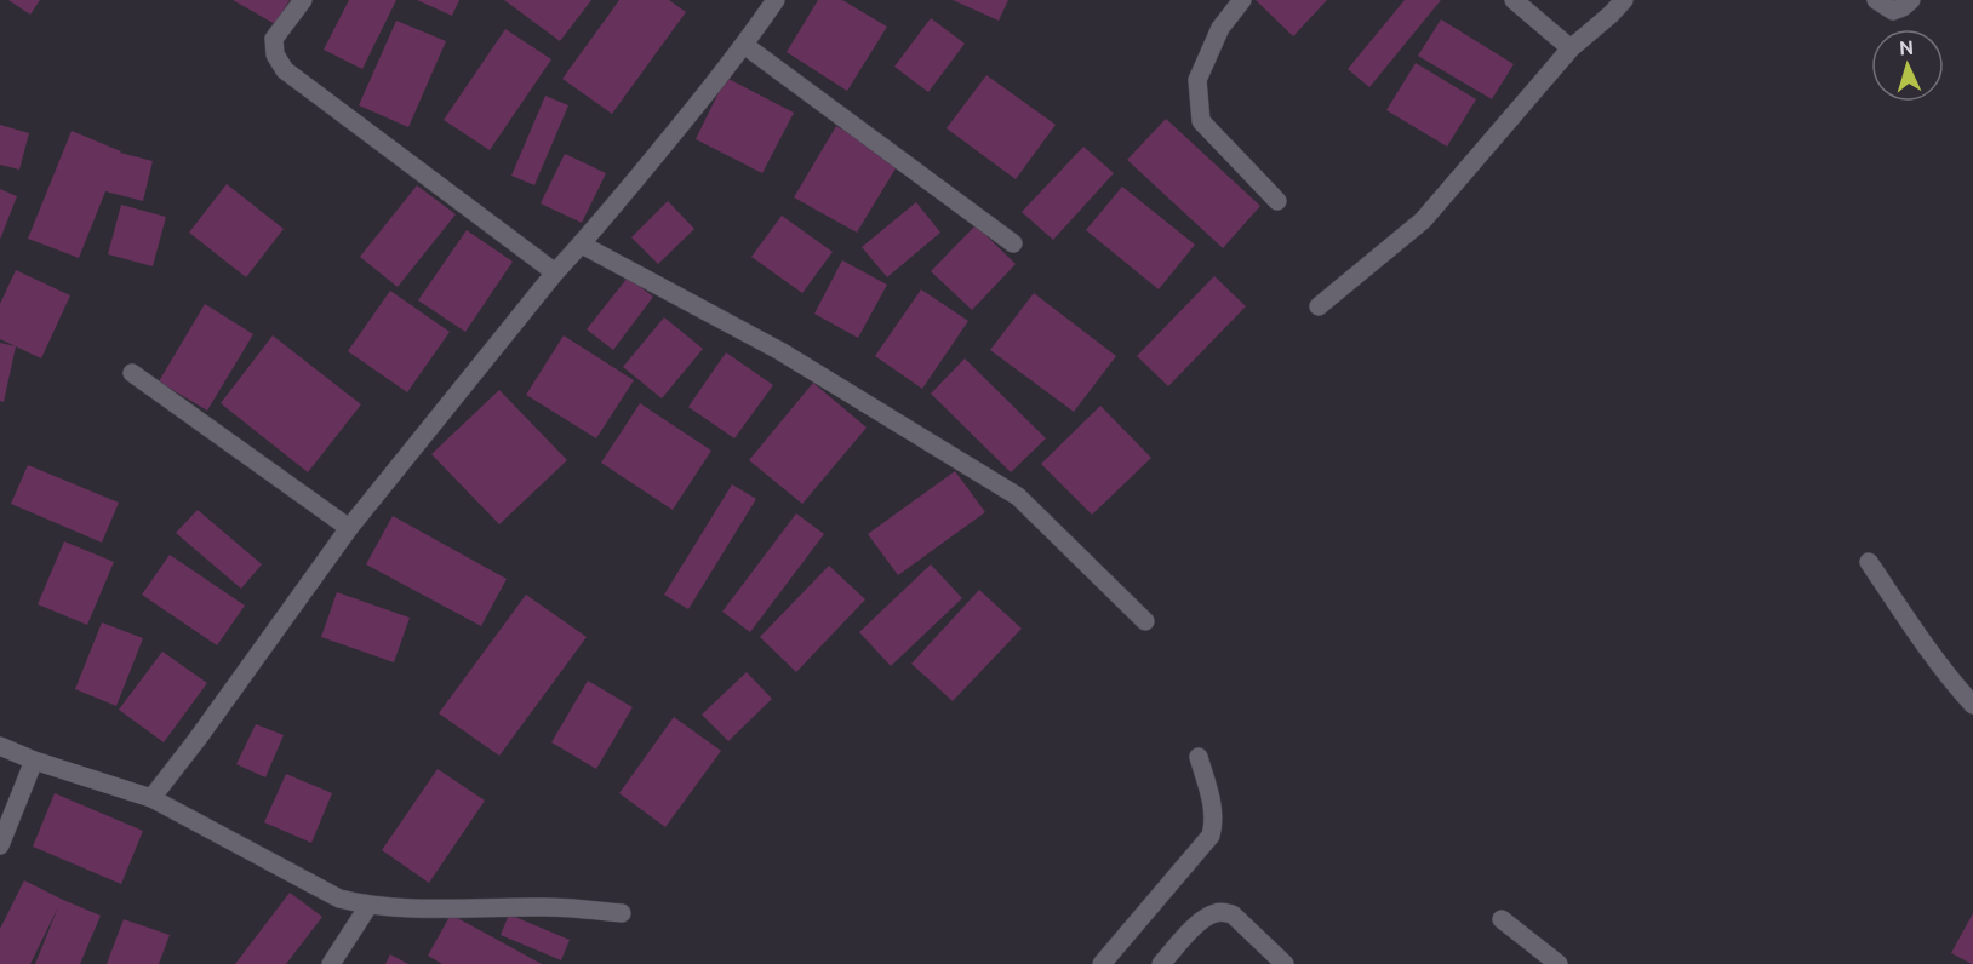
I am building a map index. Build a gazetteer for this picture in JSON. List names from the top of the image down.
{
  "north": "top"
}
